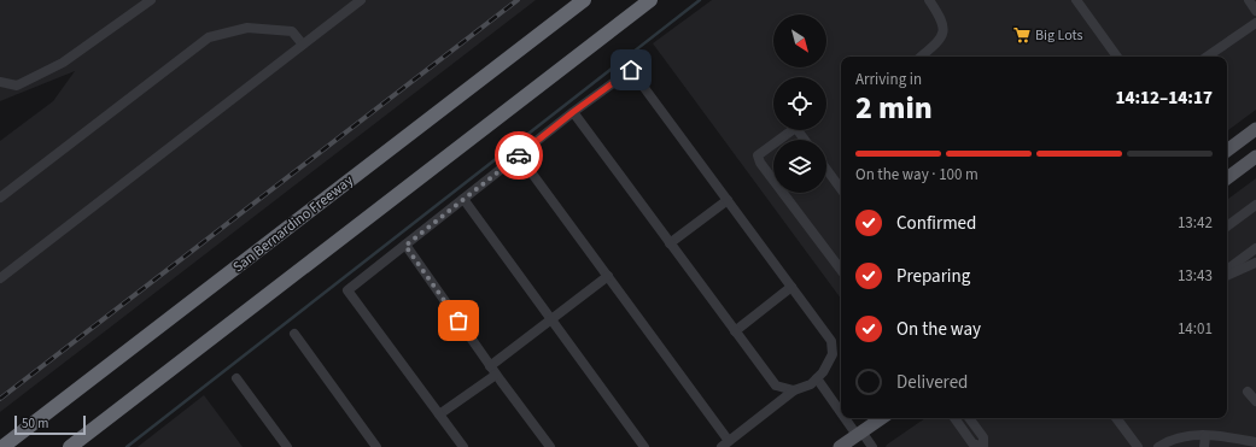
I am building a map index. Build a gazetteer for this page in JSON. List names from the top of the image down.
{
  "streets": {
    "highway": ["San Bernardino Freeway"]
  },
  "places": {
    "supermarket": ["Big Lots"]
  },
  "scale_bar": "50 m",
  "north": "bottom right",
  "page": {
    "heading": ["2 min", "Arriving in", "14:12–14:17"],
    "bar": "On the way · 100 m",
    "list": [
      ["Confirmed", "13:42"],
      ["Preparing", "13:43"],
      ["On the way", "14:01"],
      "Delivered"
    ],
    "scale": "50 m"
  }
}
